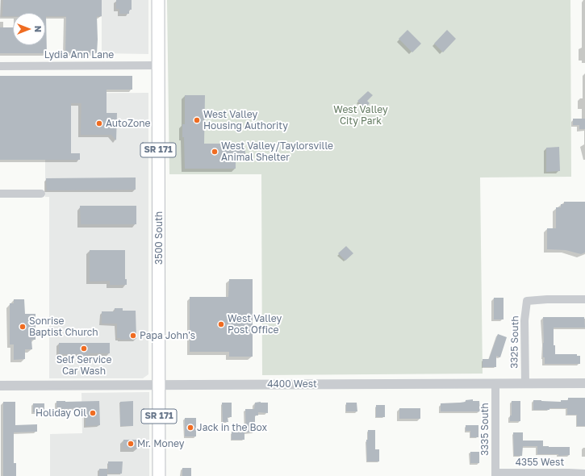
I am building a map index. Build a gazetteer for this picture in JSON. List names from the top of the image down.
{
  "streets": {
    "main road": ["SR 171", "3500 South"],
    "street": [
      "Lydia Ann Lane",
      "3325 South",
      "4400 West",
      "3335 South",
      "4355 West"
    ]
  },
  "crossings": [
    ["Lydia Ann Lane", "3500 South"],
    ["3500 South", "4400 West"],
    ["3325 South", "4400 West"],
    ["4400 West", "3335 South"],
    ["3335 South", "4355 West"]
  ],
  "parks": ["West Valley City Park"],
  "places": [
    "West Valley Housing Authority",
    "AutoZone",
    "West Valley/Taylorsville Animal Shelter",
    "West Valley Post Office",
    "Sonrise Baptist Church",
    "Papa John's",
    "Self Service Car Wash",
    "Holiday Oil",
    "Jack in the Box",
    "Mr. Money"
  ],
  "north": "right"
}
